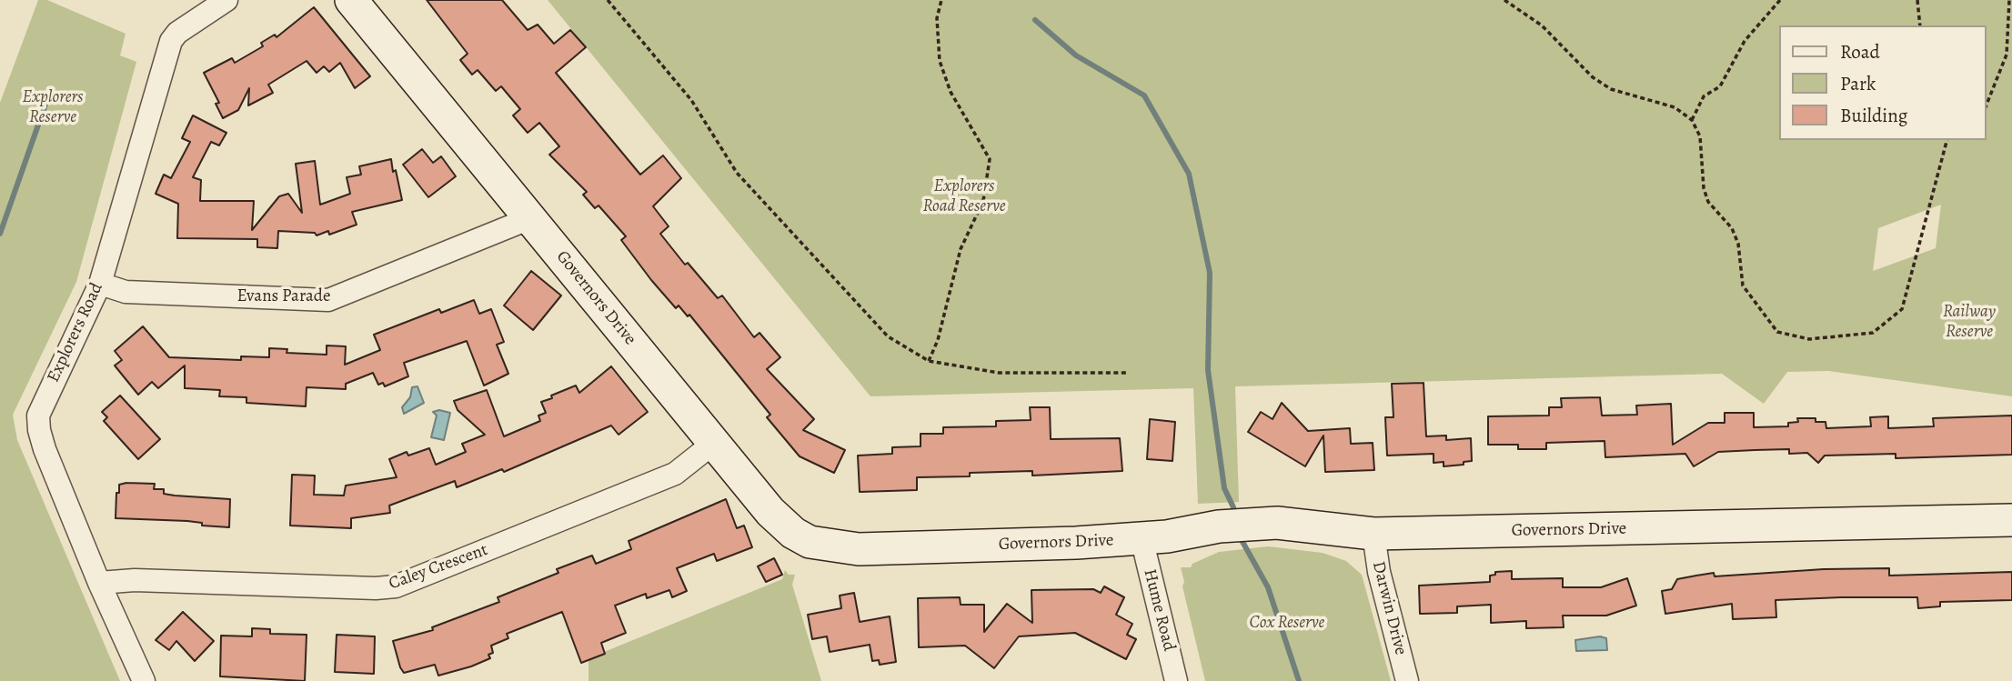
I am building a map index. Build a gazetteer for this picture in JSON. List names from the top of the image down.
{
  "streets": {
    "main road": ["Governors Drive"],
    "street": [
      "Evans Parade",
      "Explorers Road",
      "Caley Crescent",
      "Darwin Drive",
      "Hume Road"
    ]
  },
  "crossings": [
    ["Evans Parade", "Governors Drive"],
    ["Evans Parade", "Explorers Road"],
    ["Governors Drive", "Caley Crescent"],
    ["Governors Drive", "Darwin Drive"],
    ["Governors Drive", "Hume Road"],
    ["Explorers Road", "Caley Crescent"]
  ],
  "parks": [
    "Explorers Reserve",
    "Explorers Road Reserve",
    "Railway Reserve",
    "Cox Reserve"
  ],
  "legend": ["Road", "Park", "Building"]
}
